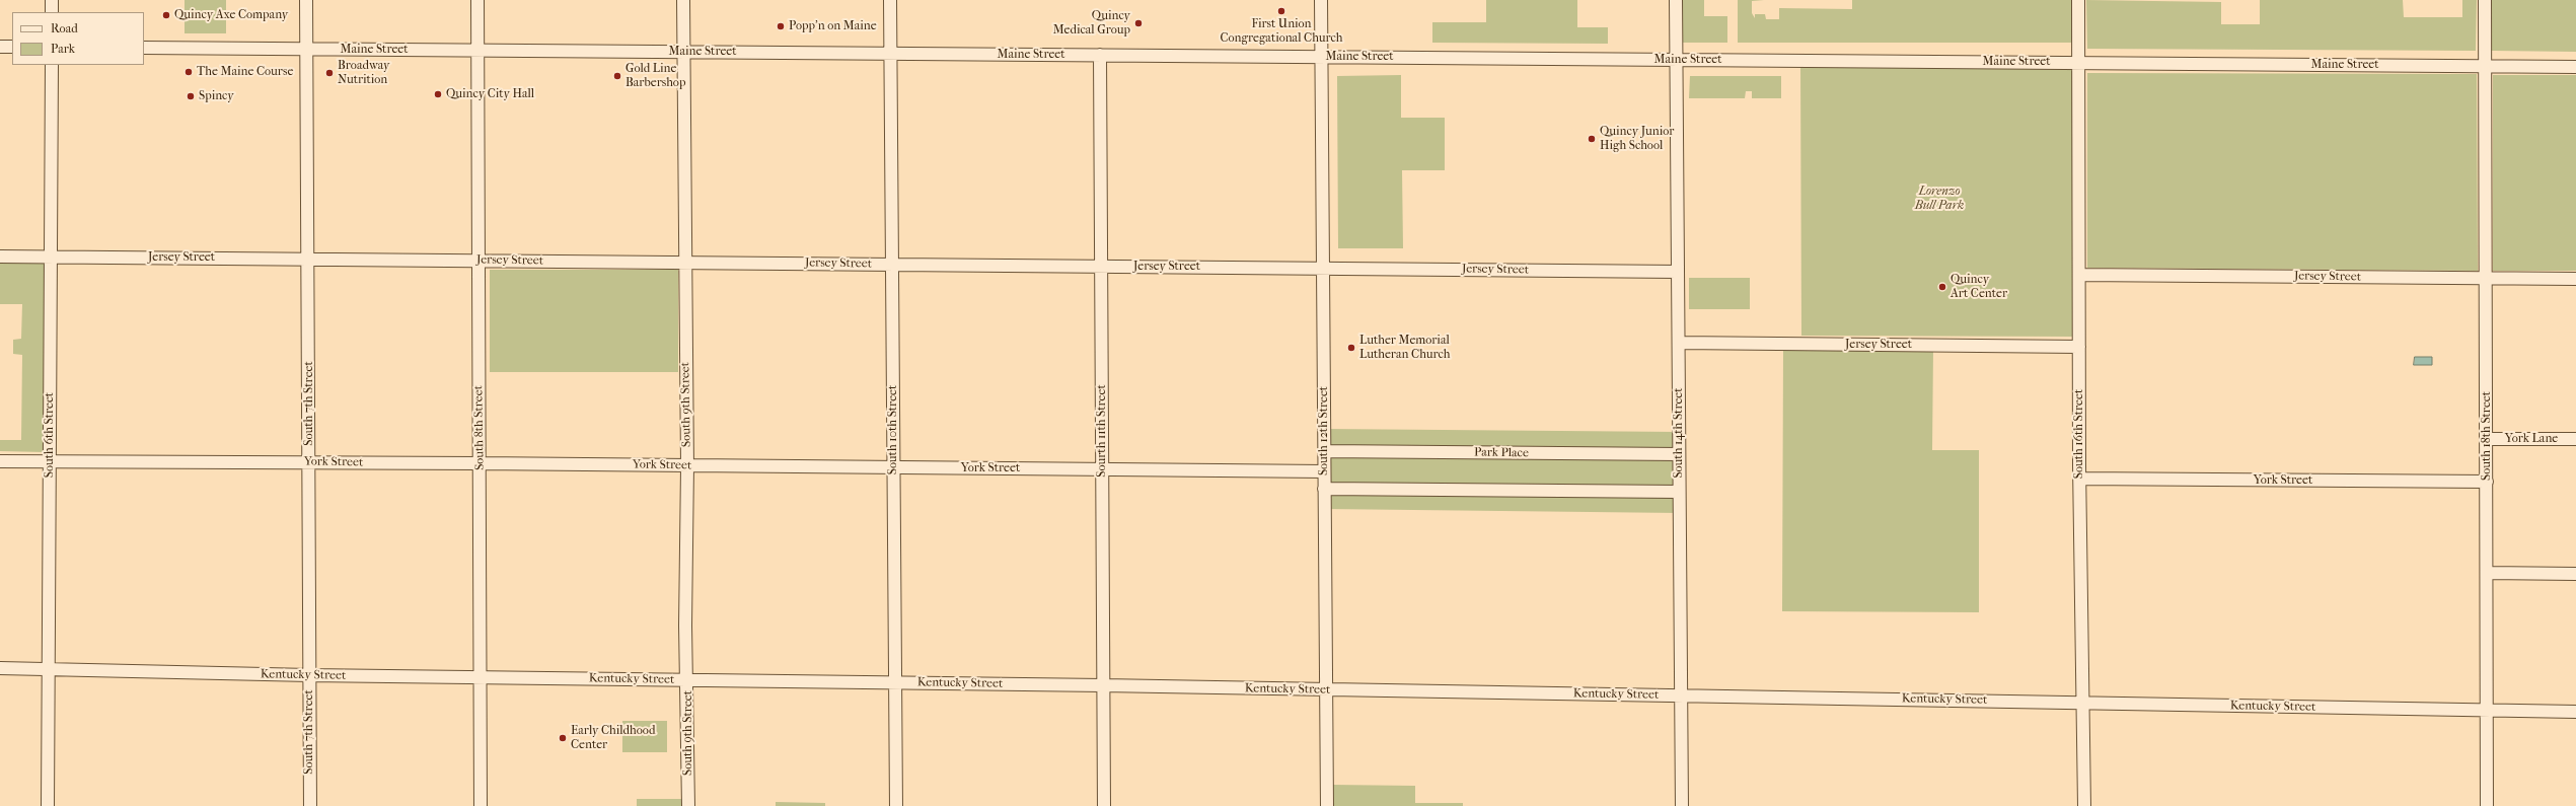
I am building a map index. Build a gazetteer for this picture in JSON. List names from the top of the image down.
{
  "streets": {
    "street": [
      "Maine Street",
      "Jersey Street",
      "South 7th Street",
      "South 9th Street",
      "South 8th Street",
      "South 10th Street",
      "Sourth 11th Street",
      "South 12th Street",
      "South 14th Street",
      "South 16th Street",
      "South 6th Street",
      "South 18th Street",
      "York Lane",
      "Park Place",
      "York Street",
      "Kentucky Street"
    ]
  },
  "crossings": [
    ["Maine Street", "South 7th Street"],
    ["Maine Street", "South 9th Street"],
    ["Maine Street", "South 8th Street"],
    ["Maine Street", "South 10th Street"],
    ["Maine Street", "Sourth 11th Street"],
    ["Maine Street", "South 12th Street"],
    ["Maine Street", "South 14th Street"],
    ["Maine Street", "South 16th Street"],
    ["Maine Street", "South 18th Street"],
    ["Jersey Street", "South 7th Street"],
    ["Jersey Street", "South 9th Street"],
    ["Jersey Street", "South 8th Street"],
    ["Jersey Street", "South 10th Street"],
    ["Jersey Street", "Sourth 11th Street"],
    ["Jersey Street", "South 12th Street"],
    ["Jersey Street", "South 14th Street"],
    ["Jersey Street", "South 16th Street"],
    ["Jersey Street", "South 6th Street"],
    ["Jersey Street", "South 18th Street"],
    ["South 7th Street", "York Street"],
    ["South 7th Street", "Kentucky Street"],
    ["South 9th Street", "York Street"],
    ["South 9th Street", "Kentucky Street"],
    ["South 8th Street", "York Street"],
    ["South 8th Street", "Kentucky Street"],
    ["South 10th Street", "York Street"],
    ["South 10th Street", "Kentucky Street"],
    ["Sourth 11th Street", "York Street"],
    ["Sourth 11th Street", "Kentucky Street"],
    ["South 12th Street", "Park Place"],
    ["South 12th Street", "York Street"],
    ["South 12th Street", "Kentucky Street"],
    ["South 14th Street", "Park Place"],
    ["South 14th Street", "Kentucky Street"],
    ["South 16th Street", "York Street"],
    ["South 16th Street", "Kentucky Street"],
    ["South 6th Street", "York Street"],
    ["South 6th Street", "Kentucky Street"],
    ["South 18th Street", "York Lane"],
    ["South 18th Street", "York Street"],
    ["South 18th Street", "Kentucky Street"]
  ],
  "parks": ["Lorenzo Bull Park"],
  "places": [
    "First Union Congregational Church",
    "Quincy Axe Company",
    "Quincy Medical Group",
    "Popp'n on Maine",
    "The Maine Course",
    "Broadway Nutrition",
    "Gold Line Barbershop",
    "Quincy City Hall",
    "Spincy",
    "Quincy Junior High School",
    "Quincy Art Center",
    "Luther Memorial Lutheran Church",
    "Early Childhood Center"
  ],
  "legend": ["Road", "Park"]
}
